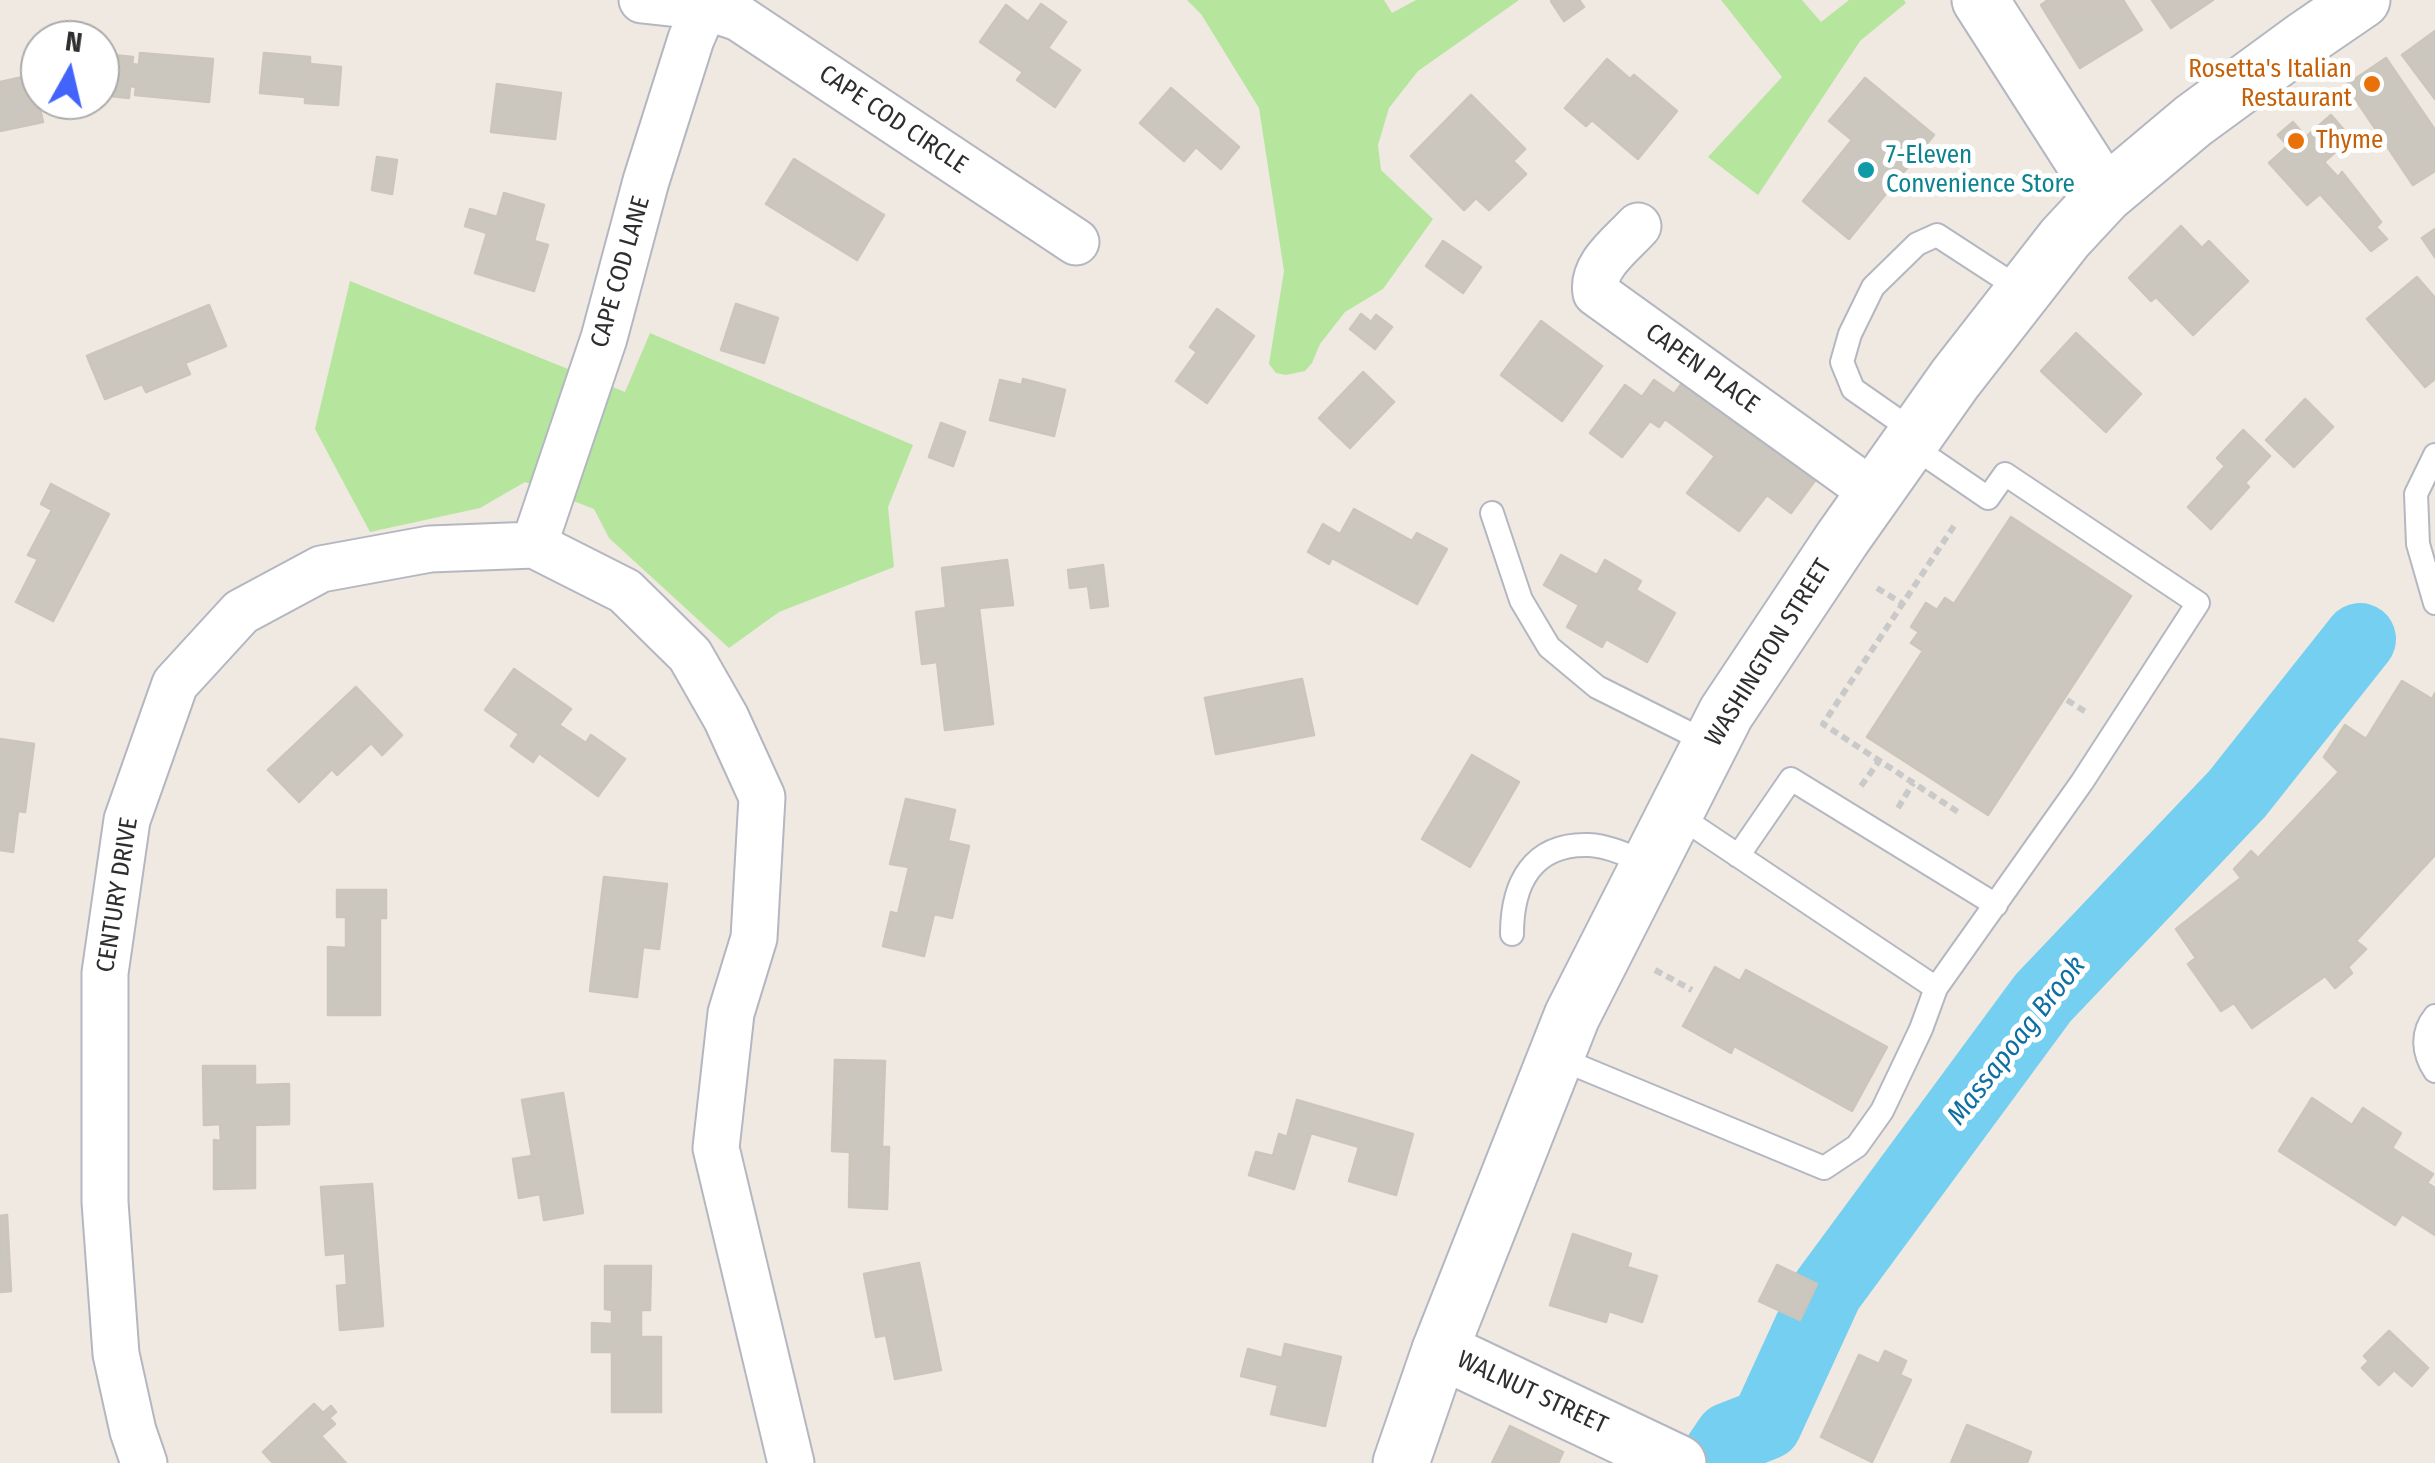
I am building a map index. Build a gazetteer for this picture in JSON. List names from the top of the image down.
{
  "streets": {
    "main road": ["WASHINGTON STREET", "WALNUT STREET"],
    "street": [
      "CAPE COD CIRCLE",
      "CAPE COD LANE",
      "CAPEN PLACE",
      "CENTURY DRIVE"
    ]
  },
  "crossings": [
    ["CAPE COD CIRCLE", "CAPE COD LANE"],
    ["CAPE COD LANE", "CENTURY DRIVE"],
    ["CAPEN PLACE", "WASHINGTON STREET"],
    ["WASHINGTON STREET", "WALNUT STREET"]
  ],
  "water": ["Massapoag Brook"],
  "places": ["Rosetta's Italian Restaurant", "Thyme", "7-Eleven Convenience Store"],
  "north": "top"
}
